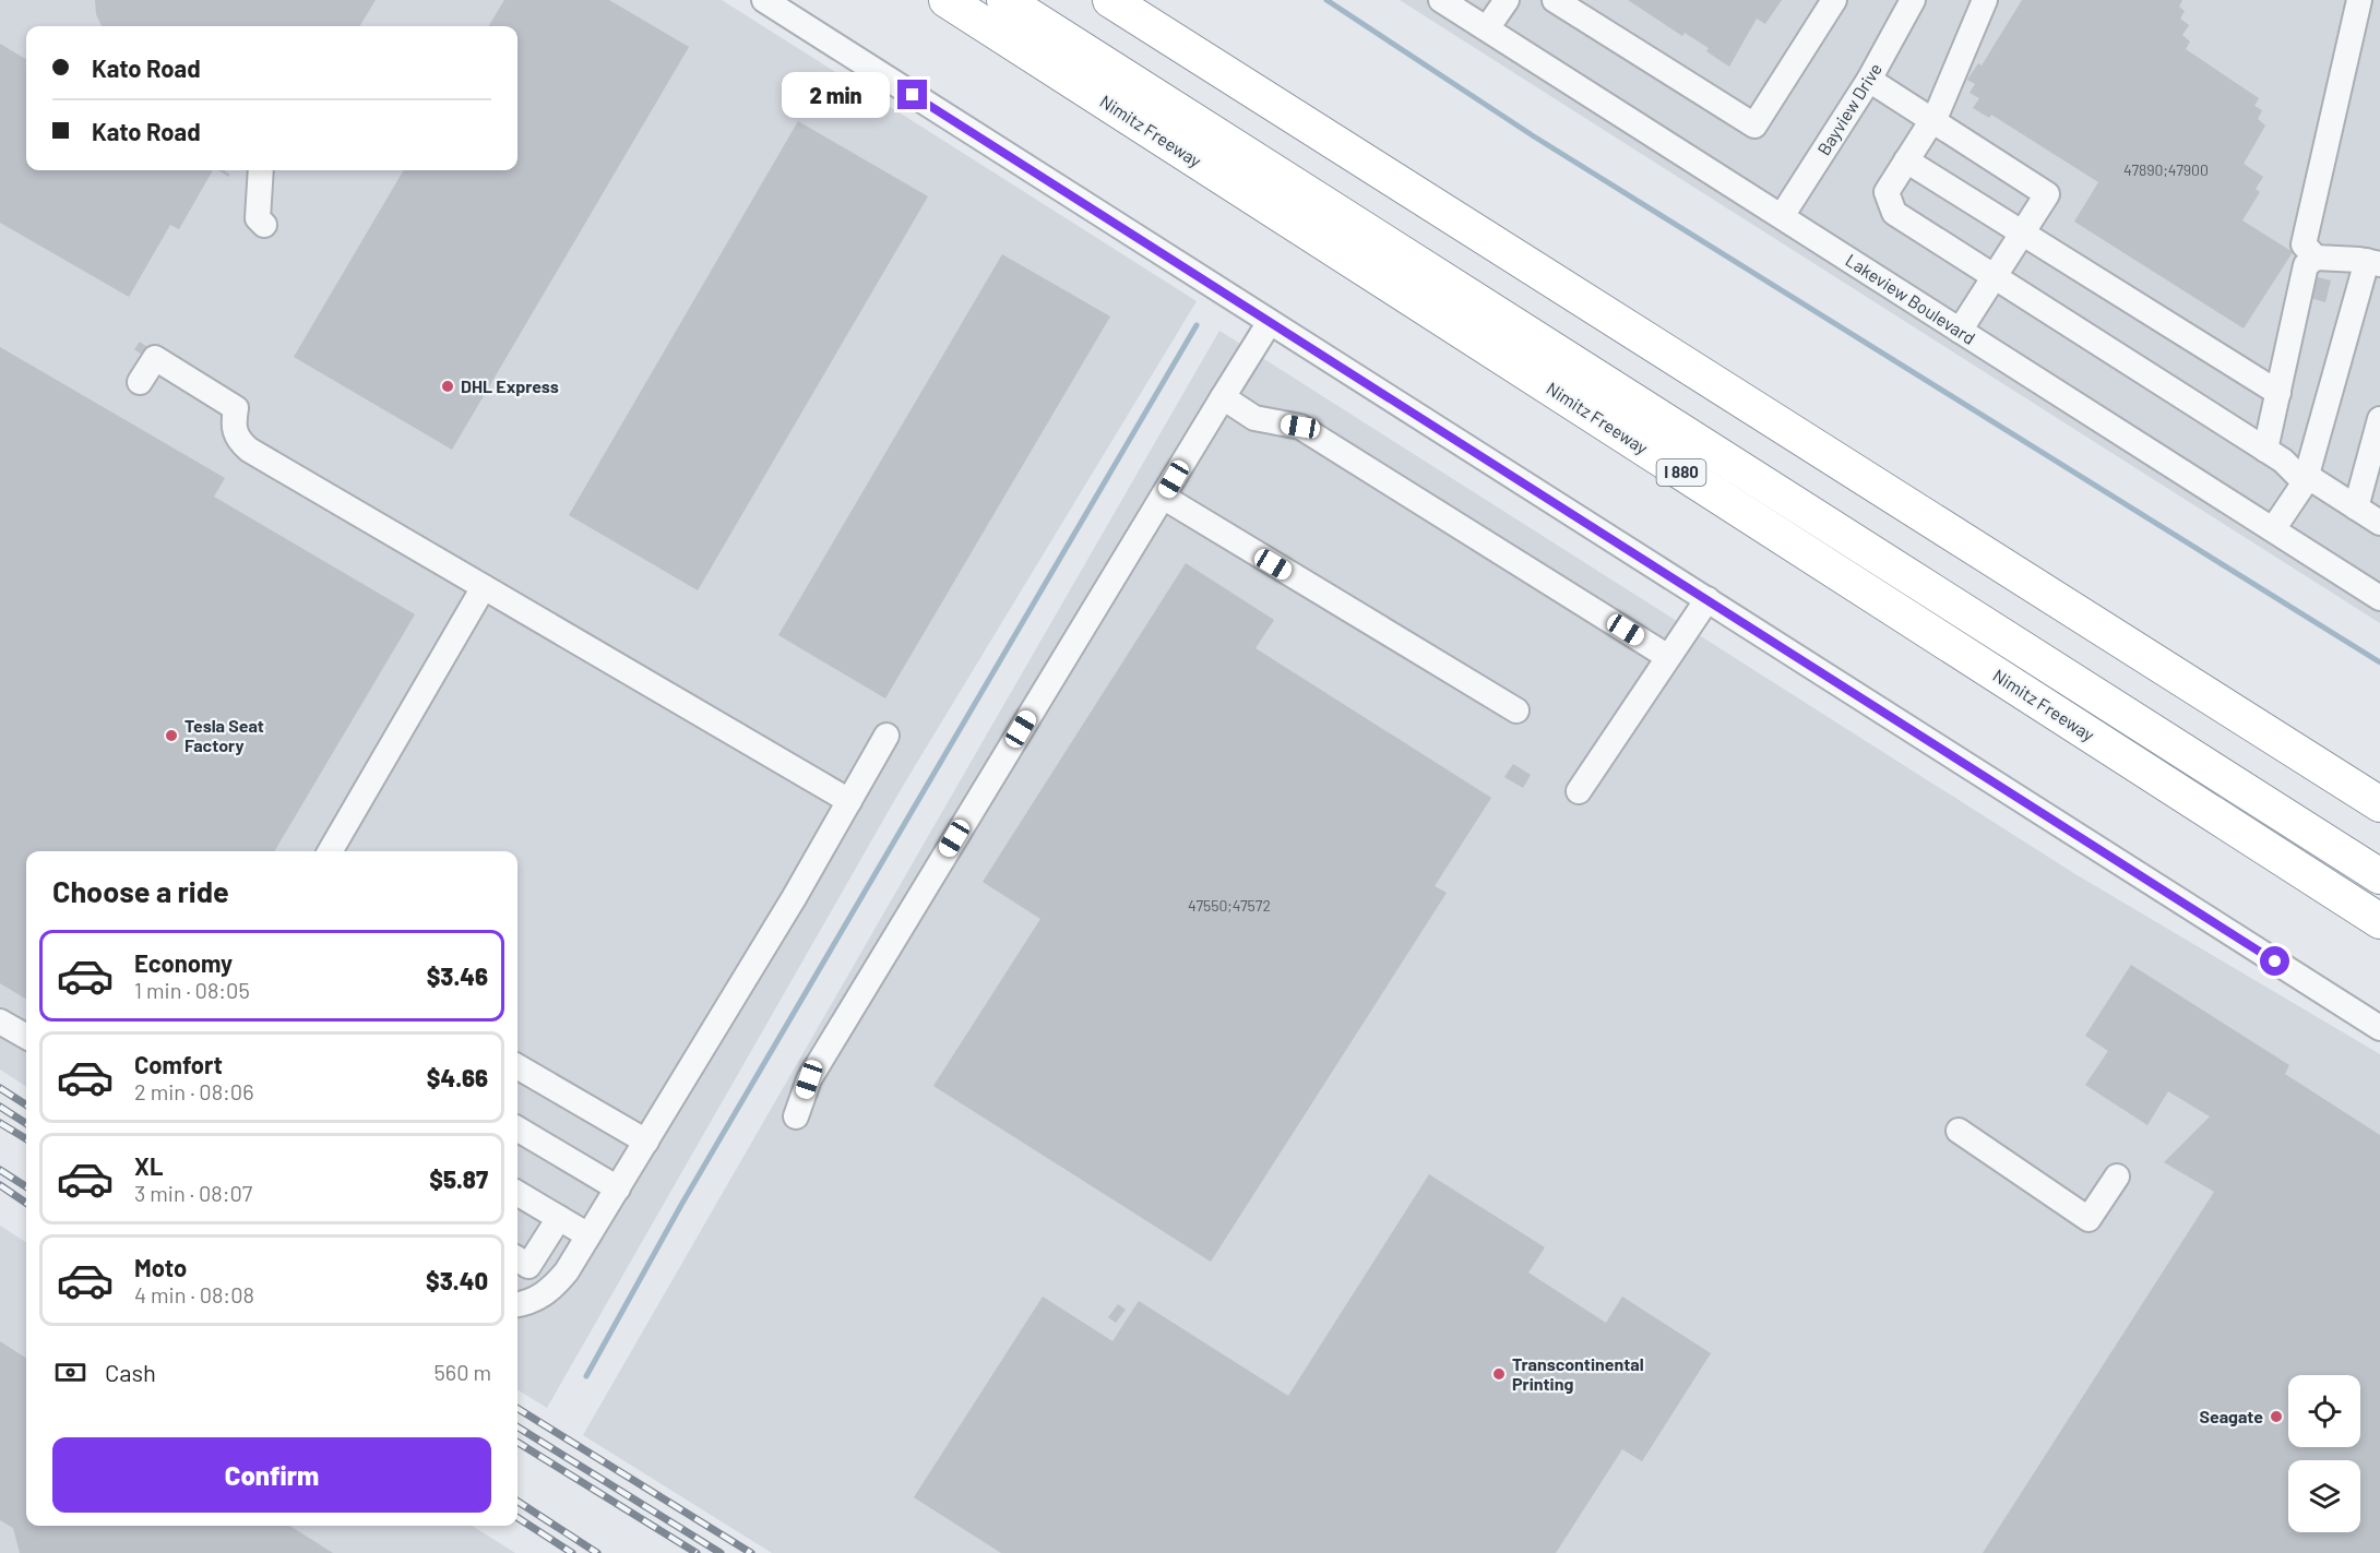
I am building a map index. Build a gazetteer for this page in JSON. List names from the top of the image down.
{
  "streets": {
    "highway": ["Nimitz Freeway", "I 880"],
    "street": ["Bayview Drive", "Lakeview Boulevard"]
  },
  "crossings": [
    ["Bayview Drive", "Lakeview Boulevard"]
  ],
  "places": [
    "DHL Express",
    "Tesla Seat Factory",
    "Transcontinental Printing",
    "Seagate"
  ],
  "house_numbers": ["47890;47900", "47550;47572"],
  "page": {
    "banner": ["Kato Road", "Kato Road"],
    "bubble": "2 min",
    "heading": "Choose a ride",
    "list": [
      {
        "name": "Economy",
        "note": "1 min · 08:05",
        "value": "$3.46"
      },
      {
        "name": "Comfort",
        "note": "2 min · 08:06",
        "value": "$4.66"
      },
      {
        "name": "XL",
        "note": "3 min · 08:07",
        "value": "$5.87"
      },
      {
        "name": "Moto",
        "note": "4 min · 08:08",
        "value": "$3.40"
      }
    ],
    "pay": ["Cash", "560 m"],
    "buttons": "Confirm"
  }
}
